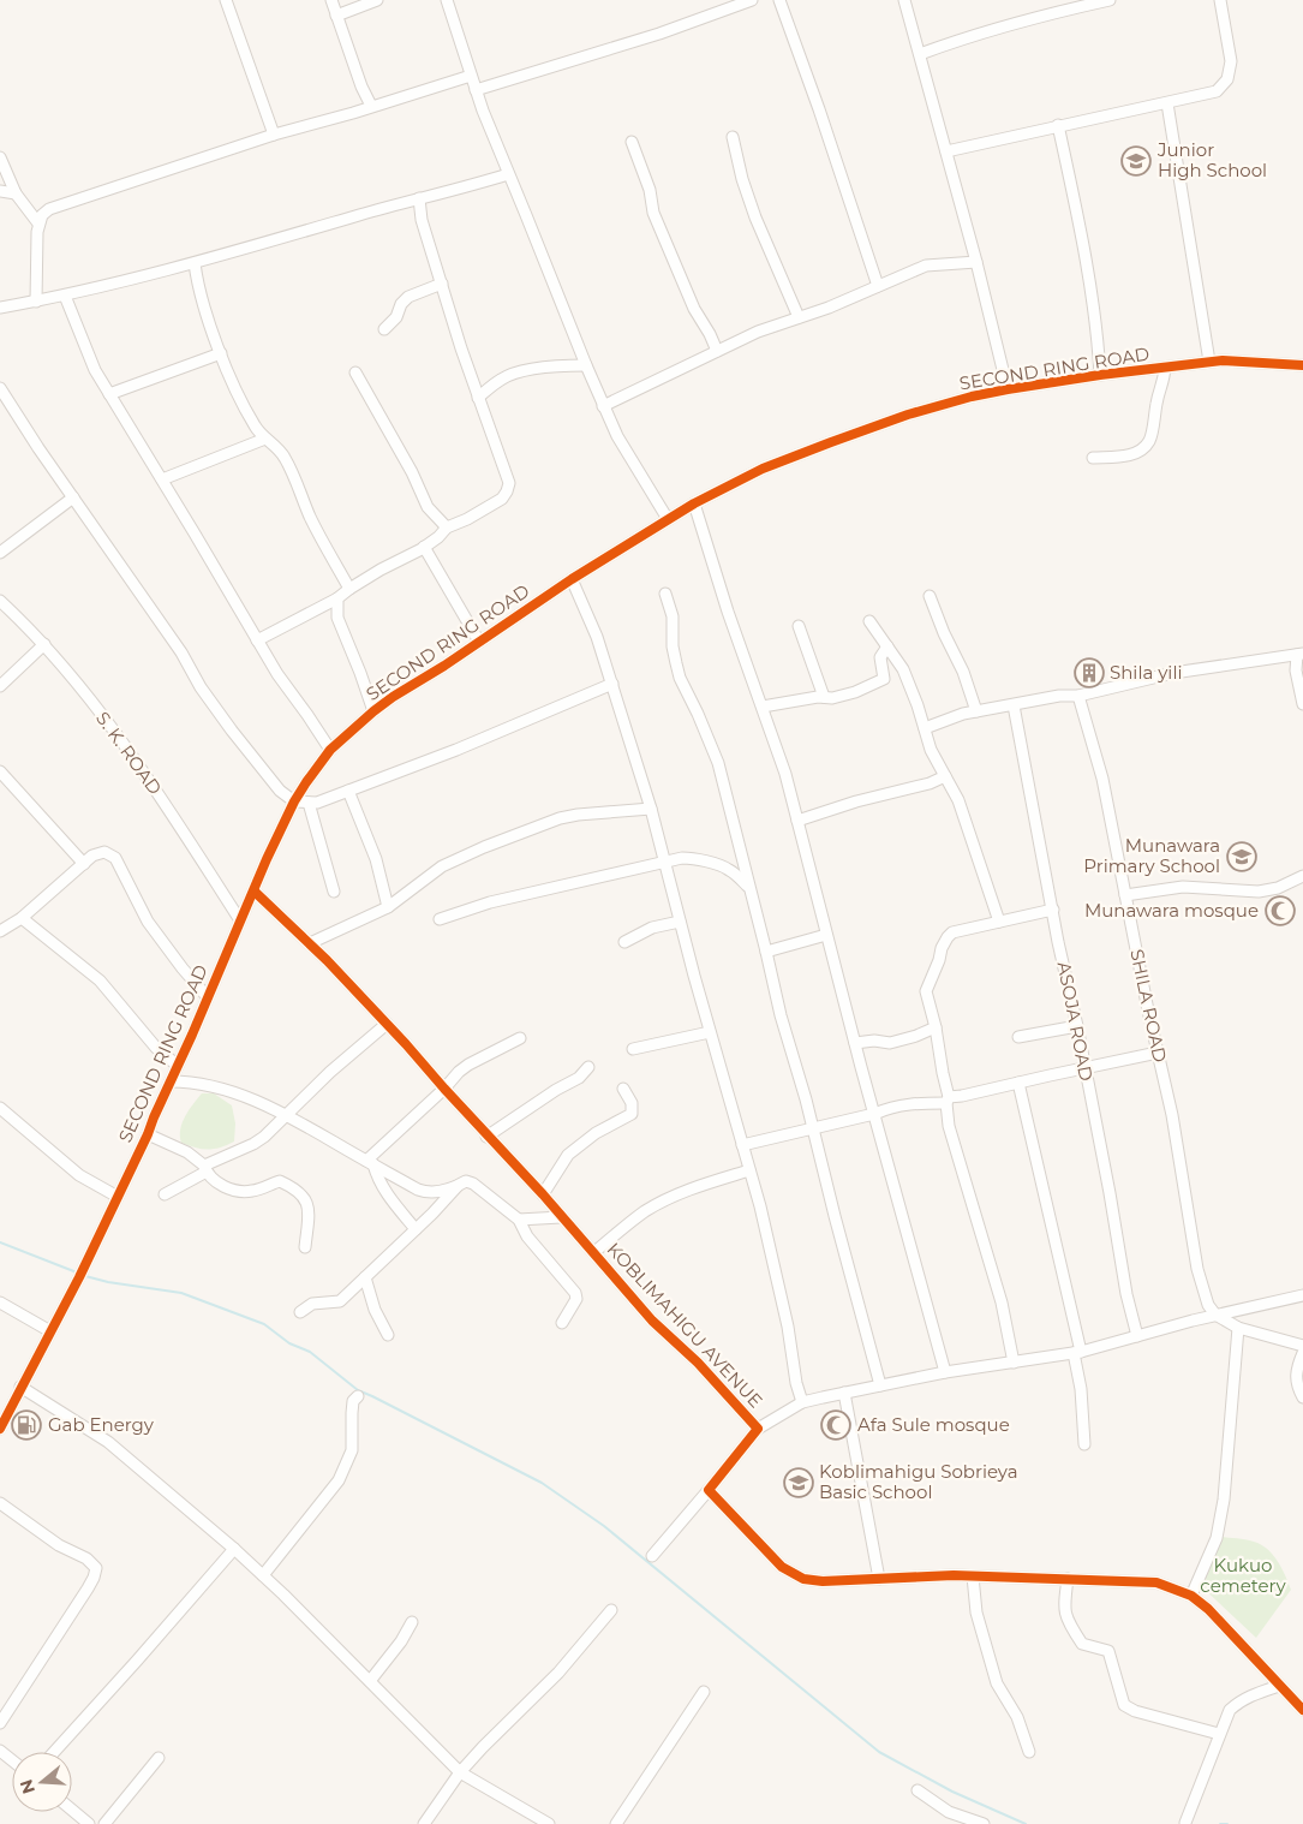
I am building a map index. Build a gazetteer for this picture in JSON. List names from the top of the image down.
{
  "streets": {
    "street": [
      "SECOND RING ROAD",
      "S. K. ROAD",
      "SHILA ROAD",
      "ASOJA ROAD",
      "KOBLIMAHIGU AVENUE"
    ]
  },
  "crossings": [
    ["SECOND RING ROAD", "S. K. ROAD"],
    ["SECOND RING ROAD", "KOBLIMAHIGU AVENUE"]
  ],
  "parks": ["Kukuo cemetery"],
  "places": {
    "school or university": ["Junior High School", "Munawara Primary School", "Koblimahigu Sobrieya Basic School"],
    "building": ["Shila yili"],
    "mosque": ["Munawara mosque", "Afa Sule mosque"],
    "fuel station": ["Gab Energy"]
  },
  "north": "left"
}
